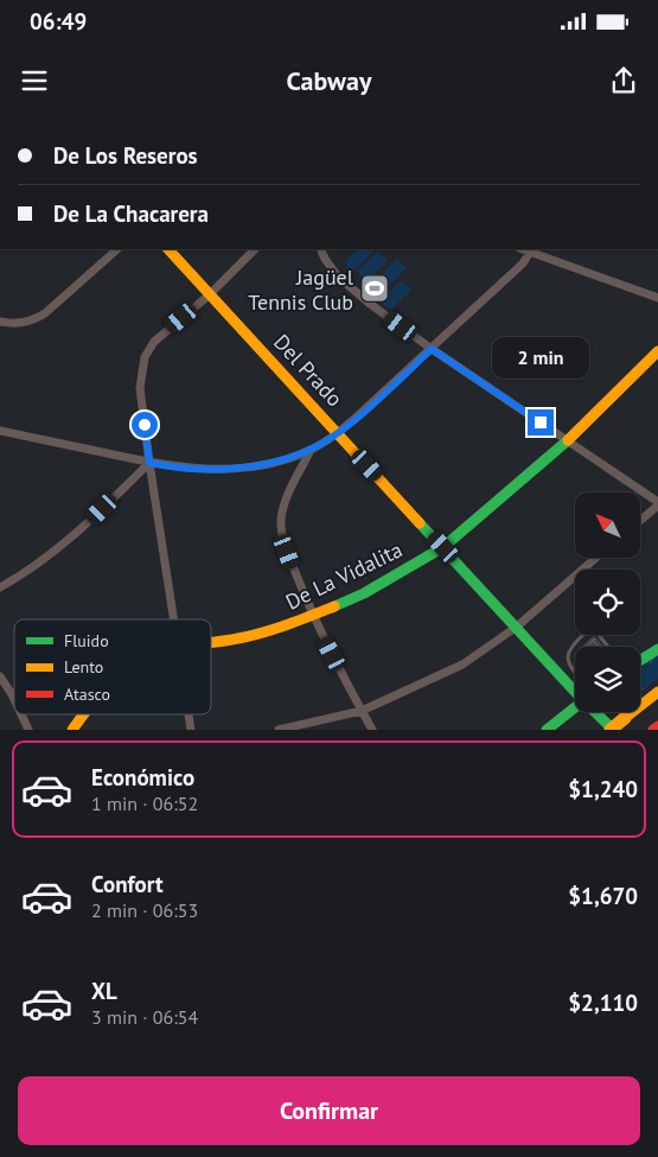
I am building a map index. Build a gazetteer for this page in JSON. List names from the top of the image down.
{
  "streets": {
    "main road": ["Del Prado", "De La Vidalita"]
  },
  "crossings": [
    ["Del Prado", "De La Vidalita"]
  ],
  "places": {
    "sports": ["Jagüel Tennis Club"]
  },
  "legend": ["Fluido", "Lento", "Atasco"],
  "north": "top left",
  "page": {
    "status": "06:49",
    "header": "Cabway",
    "banner": ["De Los Reseros", "De La Chacarera"],
    "bubble": "2 min",
    "list": [
      {
        "name": "Económico",
        "note": "1 min · 06:52",
        "value": "$1,240"
      },
      {
        "name": "Confort",
        "note": "2 min · 06:53",
        "value": "$1,670"
      },
      {
        "name": "XL",
        "note": "3 min · 06:54",
        "value": "$2,110"
      }
    ],
    "buttons": "Confirmar"
  }
}
